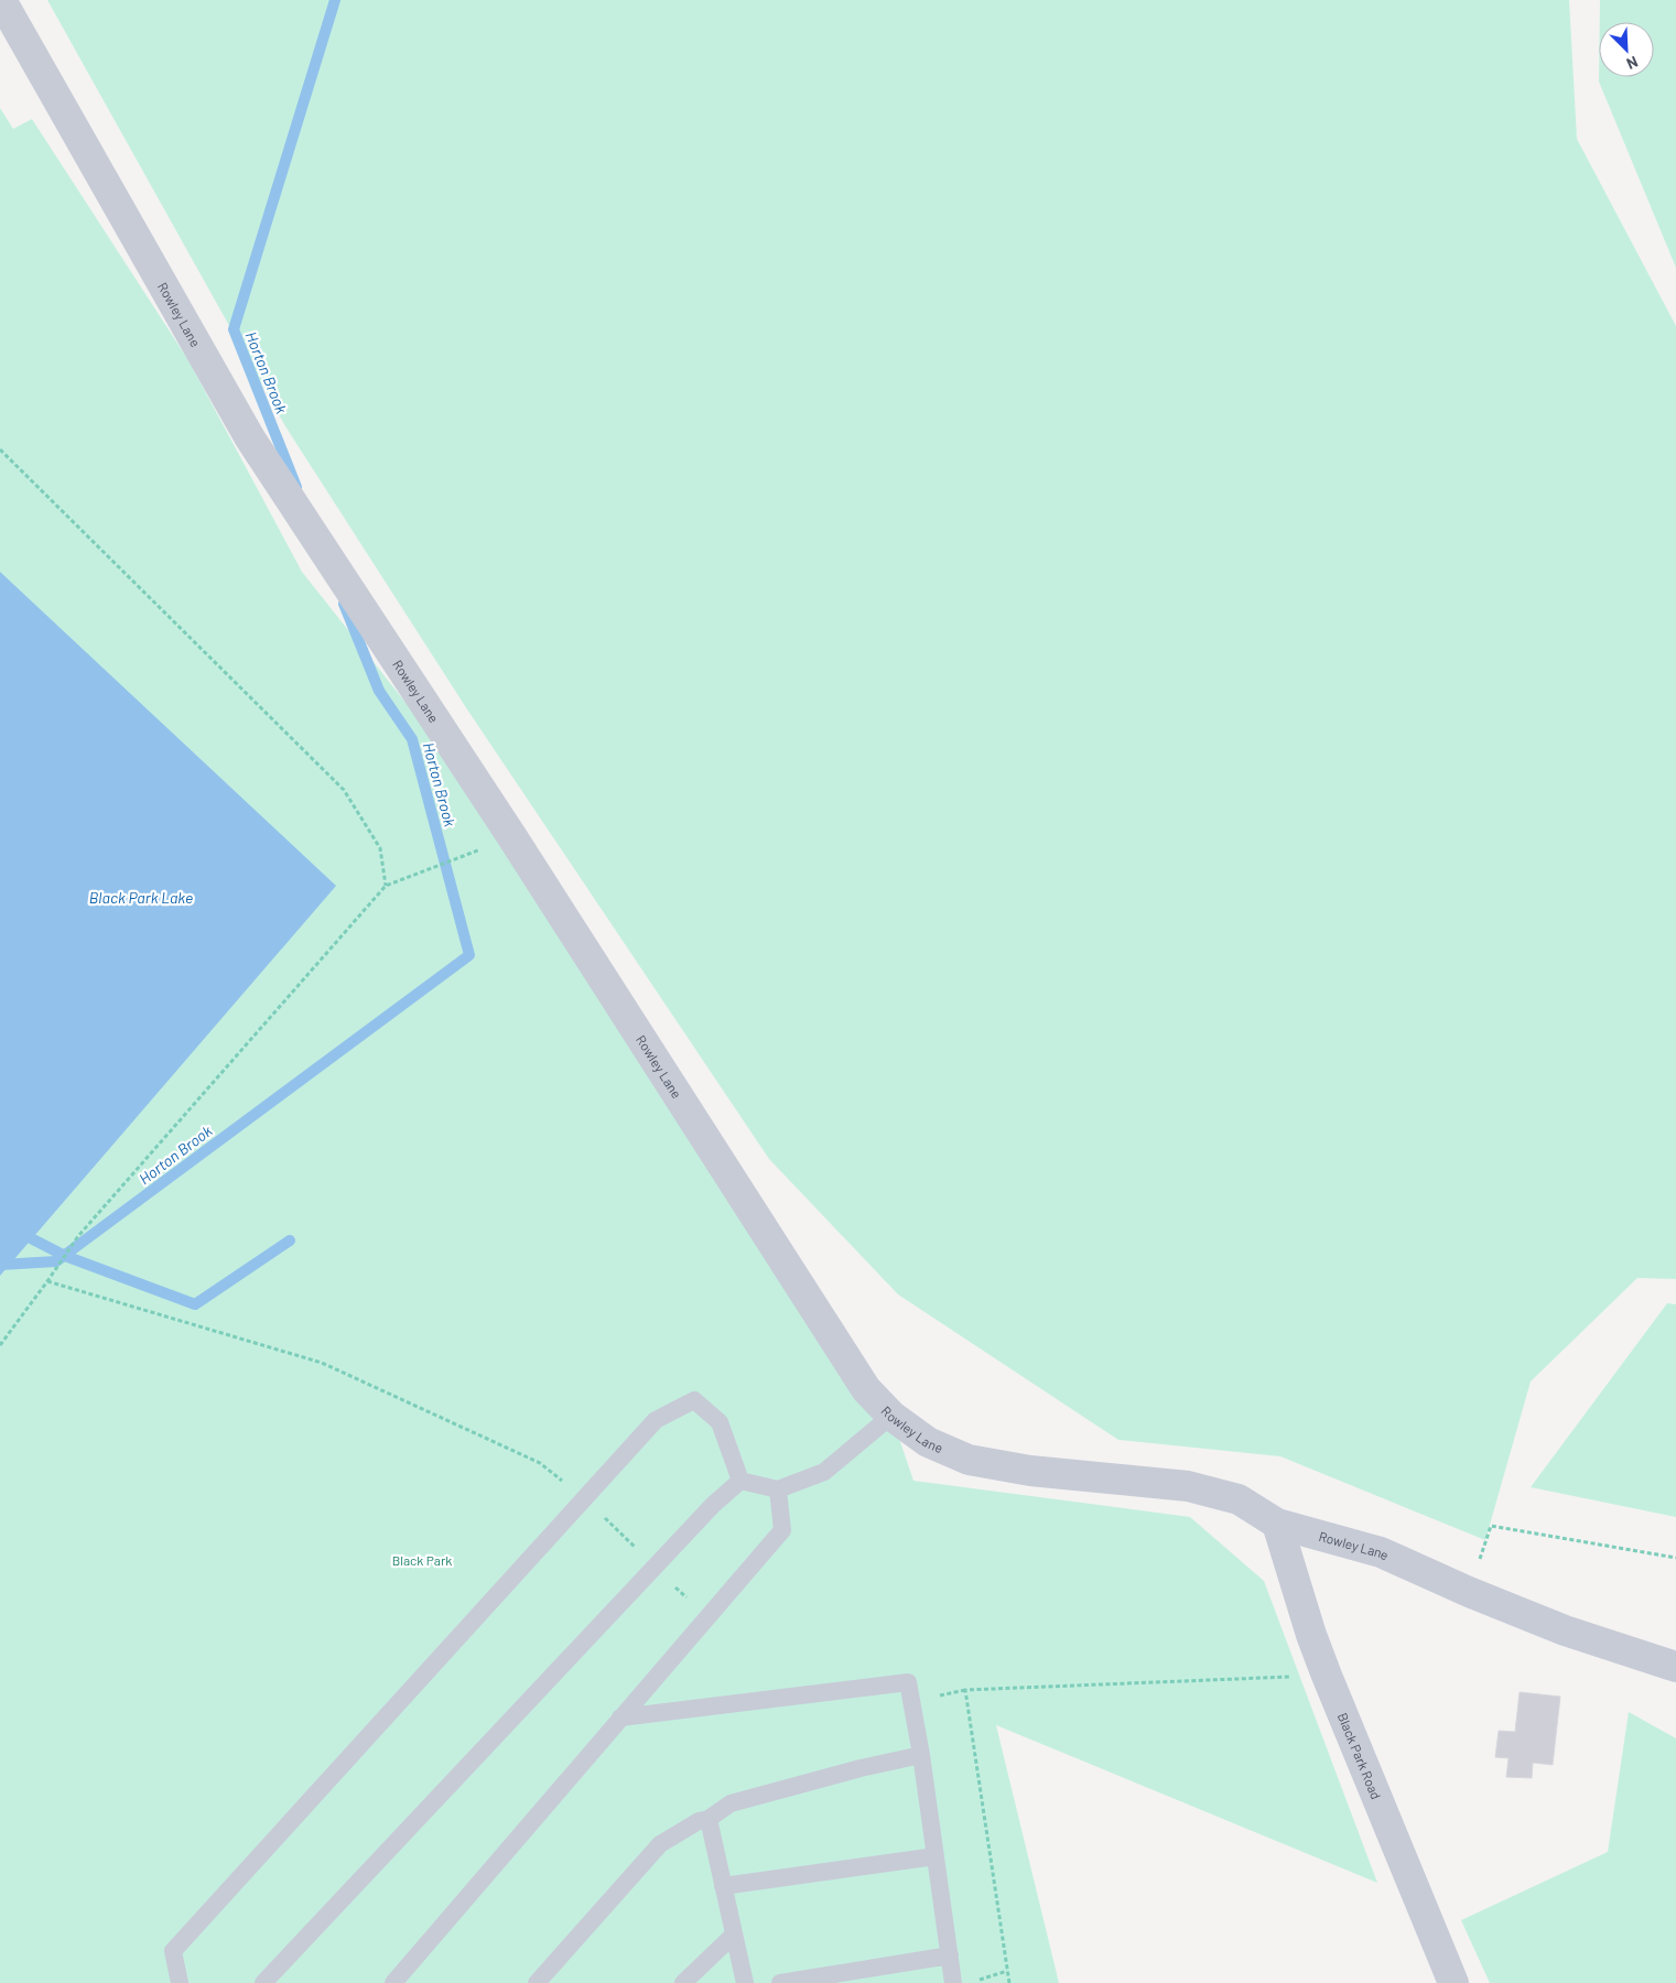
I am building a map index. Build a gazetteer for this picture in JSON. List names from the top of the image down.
{
  "streets": {
    "street": ["Rowley Lane", "Black Park Road"]
  },
  "crossings": [
    ["Rowley Lane", "Black Park Road"]
  ],
  "water": ["Horton Brook", "Black Park Lake"],
  "parks": ["Black Park"],
  "north": "bottom right"
}
